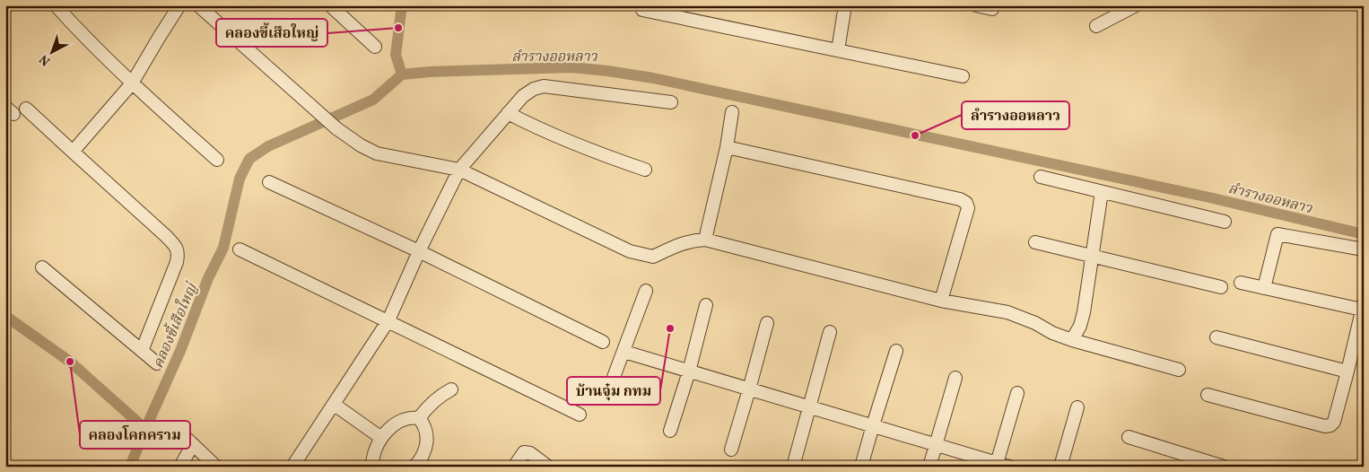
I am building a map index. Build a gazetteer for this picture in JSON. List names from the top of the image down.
{
  "water": ["ลำรางออหลาว", "คลองขี้เสือใหญ่"],
  "places": [
    "คลองขี้เสือใหญ่",
    "ลำรางออหลาว",
    "บ้านจุ๋ม กทม",
    "คลองโคกคราม"
  ],
  "north": "bottom left"
}
